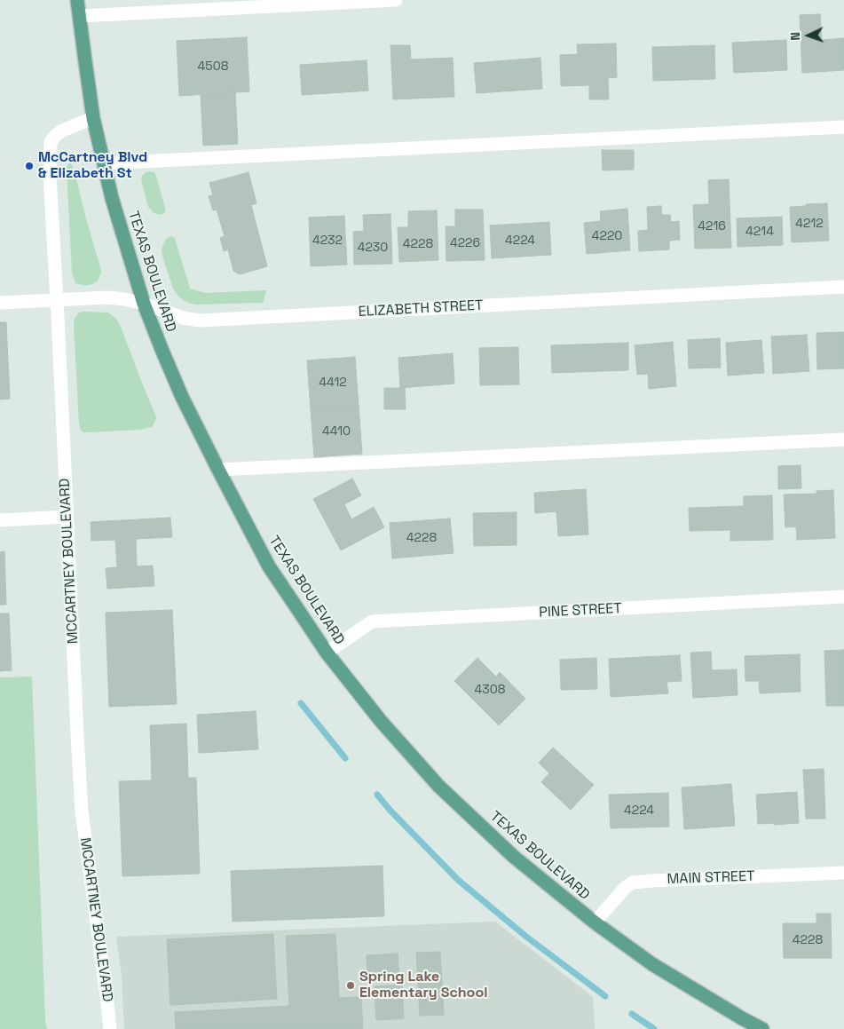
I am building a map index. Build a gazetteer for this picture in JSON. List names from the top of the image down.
{
  "streets": {
    "main road": ["TEXAS BOULEVARD"],
    "street": [
      "ELIZABETH STREET",
      "MCCARTNEY BOULEVARD",
      "PINE STREET",
      "MAIN STREET"
    ]
  },
  "crossings": [
    ["TEXAS BOULEVARD", "ELIZABETH STREET"],
    ["TEXAS BOULEVARD", "MCCARTNEY BOULEVARD"],
    ["TEXAS BOULEVARD", "PINE STREET"],
    ["TEXAS BOULEVARD", "MAIN STREET"],
    ["ELIZABETH STREET", "MCCARTNEY BOULEVARD"]
  ],
  "places": ["McCartney Blvd & Elizabeth St", "Spring Lake Elementary School"],
  "house_numbers": [
    "4508",
    "4212",
    "4216",
    "4214",
    "4220",
    "4232",
    "4224",
    "4226",
    "4228",
    "4230",
    "4412",
    "4410",
    "4228",
    "4308",
    "4224",
    "4228"
  ],
  "north": "left"
}
